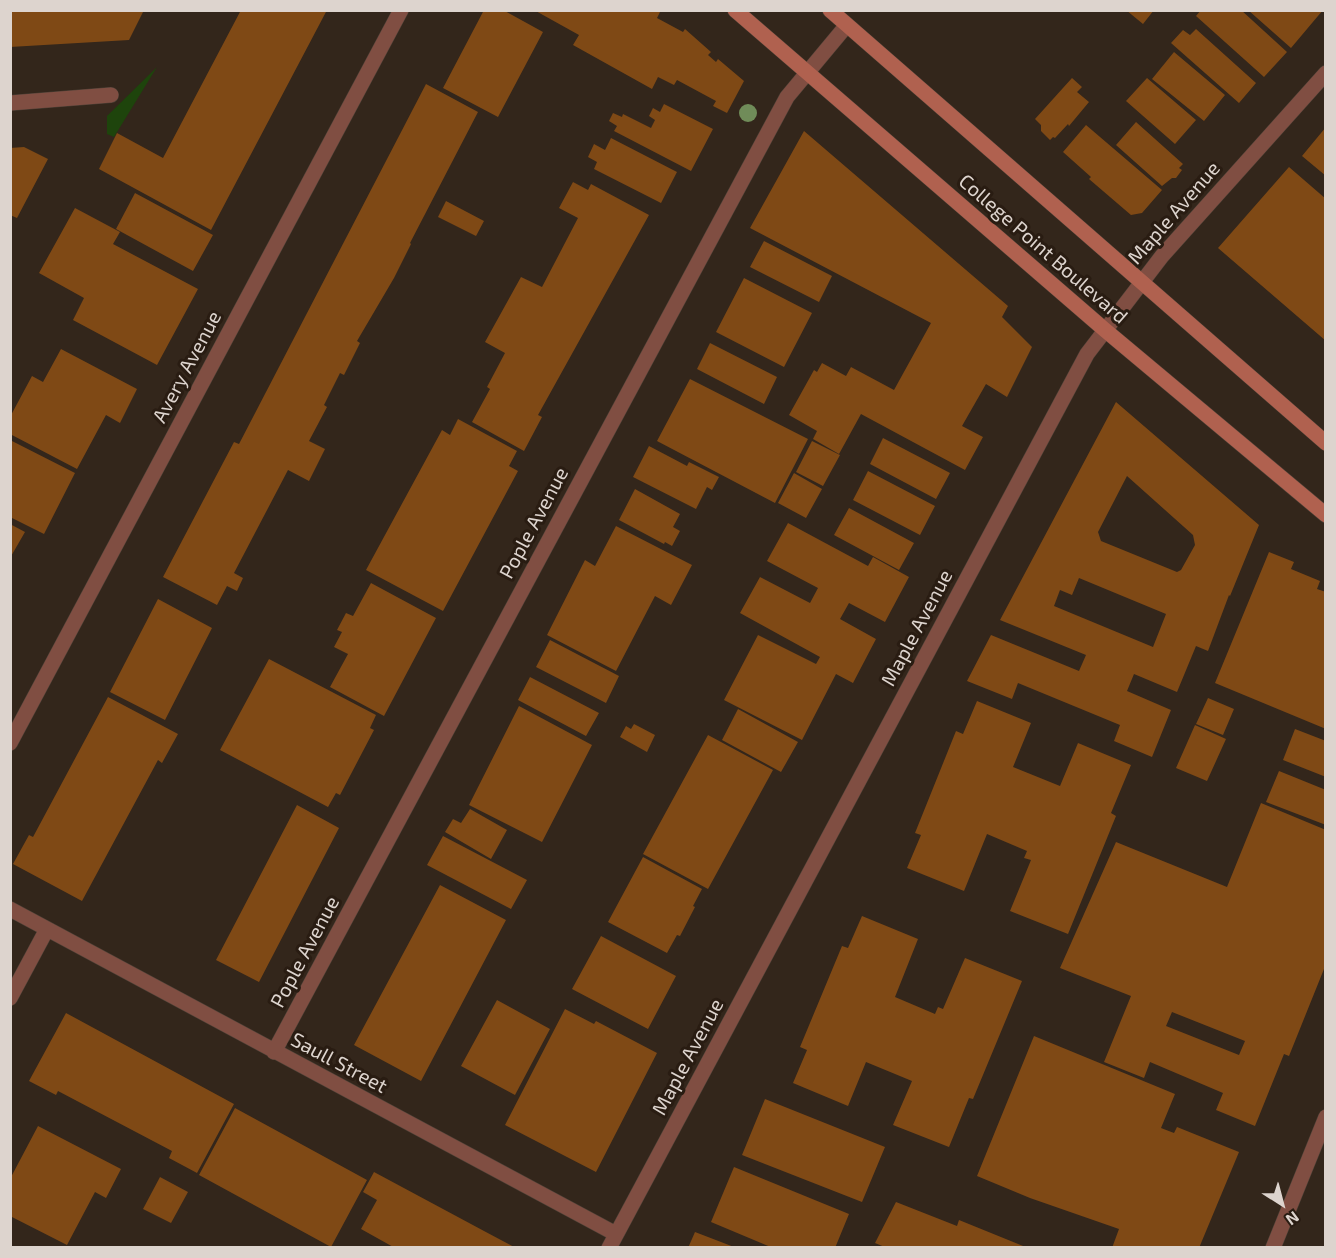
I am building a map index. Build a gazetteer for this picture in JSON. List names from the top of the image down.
{
  "streets": {
    "main road": ["College Point Boulevard"],
    "street": [
      "Maple Avenue",
      "Avery Avenue",
      "Pople Avenue",
      "Saull Street"
    ]
  },
  "crossings": [
    ["Maple Avenue", "College Point Boulevard"],
    ["Maple Avenue", "Saull Street"],
    ["College Point Boulevard", "Pople Avenue"],
    ["Pople Avenue", "Saull Street"]
  ],
  "north": "bottom right"
}
